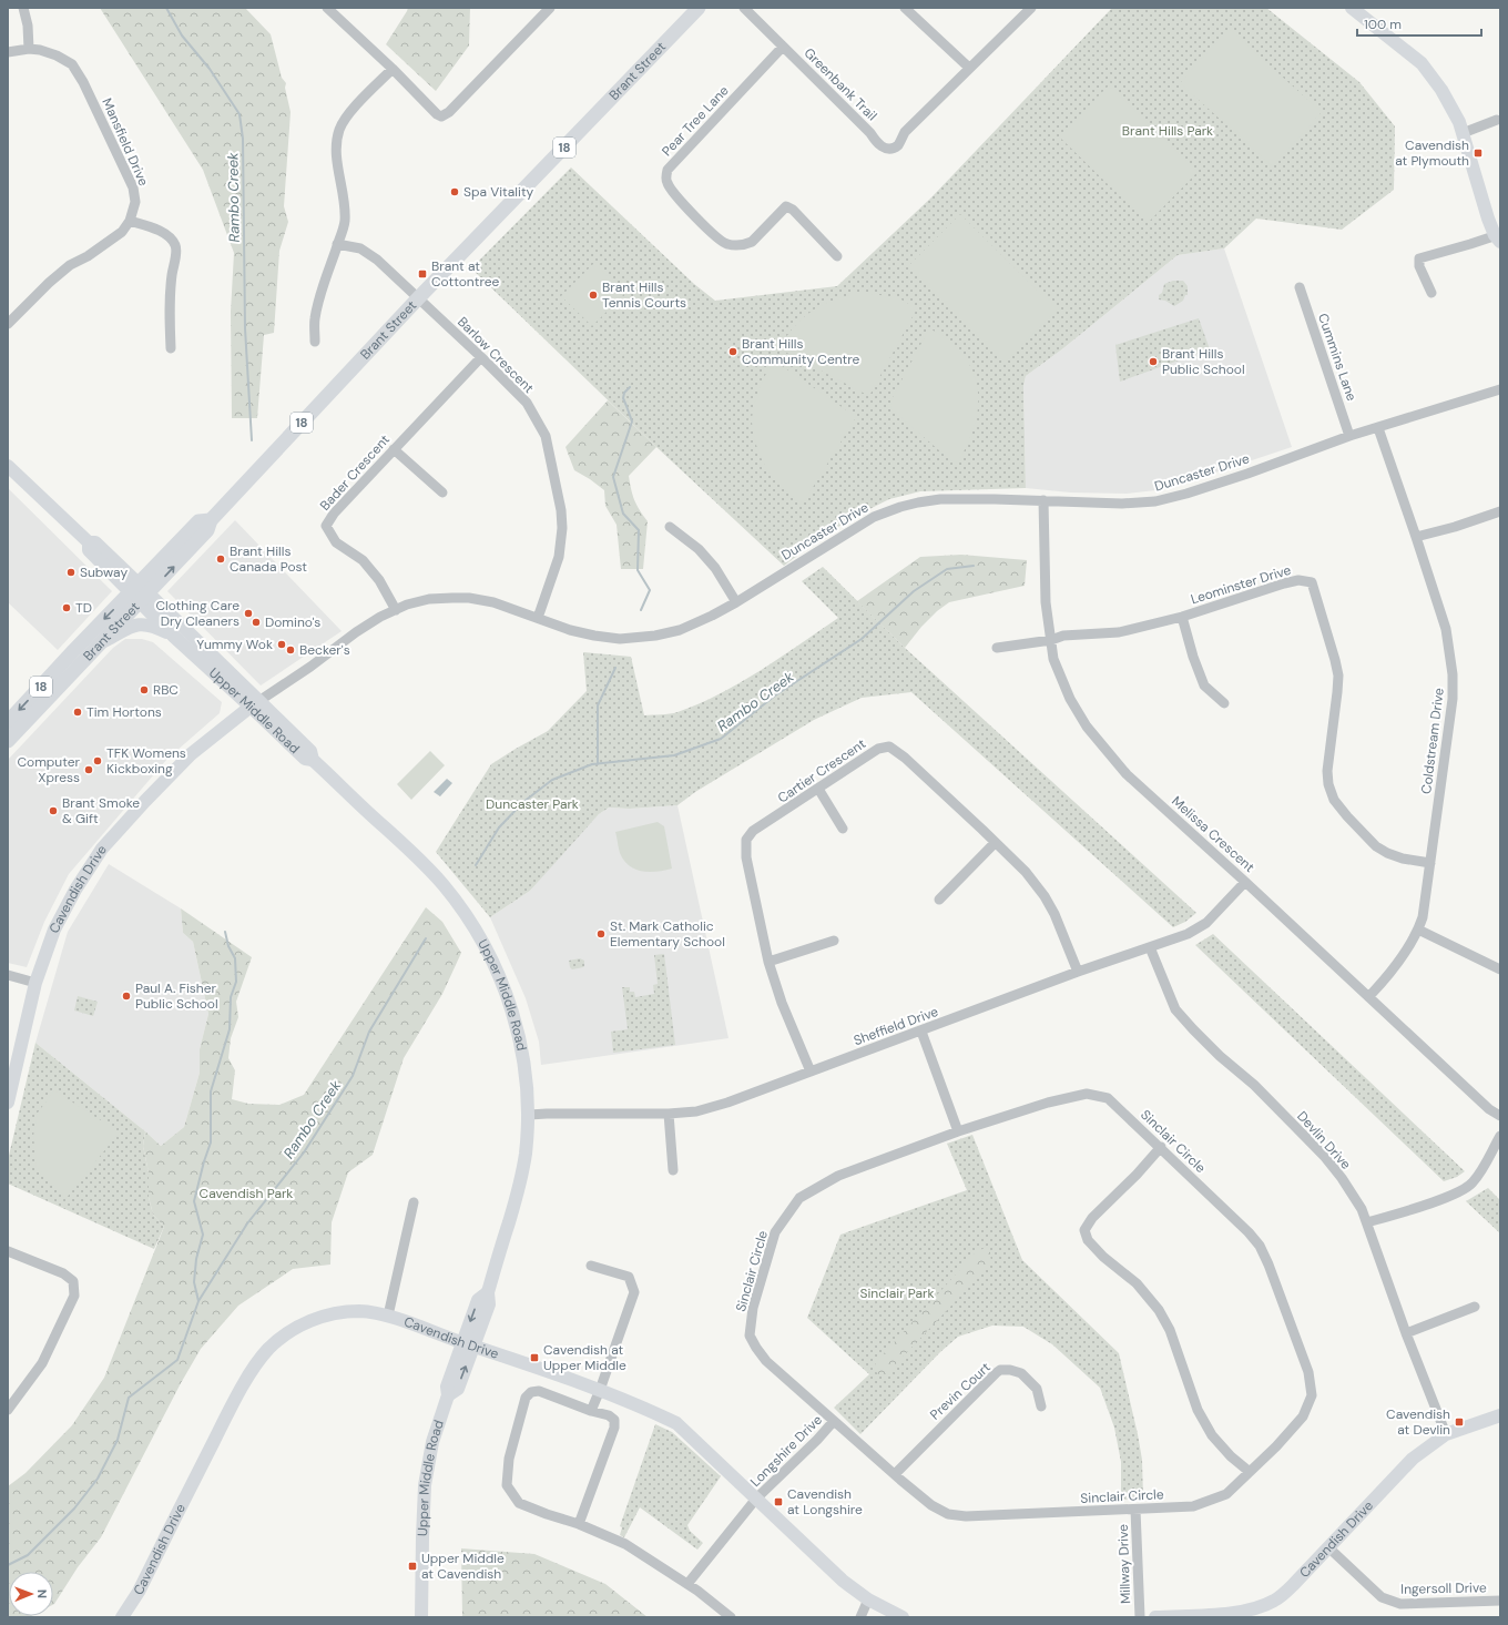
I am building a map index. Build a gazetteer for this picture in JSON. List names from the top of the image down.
{
  "streets": {
    "main road": ["Brant Street", "18"],
    "street": [
      "Greenbank Trail",
      "Pear Tree Lane",
      "Mansfield Drive",
      "Barlow Crescent",
      "Cummins Lane",
      "Bader Crescent",
      "Duncaster Drive",
      "Leominster Drive",
      "Upper Middle Road",
      "Coldstream Drive",
      "Cartier Crescent",
      "Melissa Crescent",
      "Cavendish Drive",
      "Sheffield Drive",
      "Devlin Drive",
      "Sinclair Circle",
      "Previn Court",
      "Longshire Drive",
      "Millway Drive",
      "Ingersoll Drive"
    ]
  },
  "crossings": [
    ["Brant Street", "Barlow Crescent"],
    ["Brant Street", "Upper Middle Road"],
    ["Greenbank Trail", "Pear Tree Lane"],
    ["Barlow Crescent", "Bader Crescent"],
    ["Barlow Crescent", "Duncaster Drive"],
    ["Cummins Lane", "Duncaster Drive"],
    ["Bader Crescent", "Duncaster Drive"],
    ["Duncaster Drive", "Upper Middle Road"],
    ["Duncaster Drive", "Coldstream Drive"],
    ["Duncaster Drive", "Melissa Crescent"],
    ["Duncaster Drive", "Cavendish Drive"],
    ["Leominster Drive", "Coldstream Drive"],
    ["Leominster Drive", "Melissa Crescent"],
    ["Upper Middle Road", "Cavendish Drive"],
    ["Upper Middle Road", "Sheffield Drive"],
    ["Coldstream Drive", "Melissa Crescent"],
    ["Cartier Crescent", "Sheffield Drive"],
    ["Melissa Crescent", "Sheffield Drive"],
    ["Cavendish Drive", "Devlin Drive"],
    ["Cavendish Drive", "Longshire Drive"],
    ["Cavendish Drive", "Ingersoll Drive"],
    ["Sheffield Drive", "Devlin Drive"],
    ["Sinclair Circle", "Previn Court"],
    ["Sinclair Circle", "Longshire Drive"],
    ["Sinclair Circle", "Millway Drive"]
  ],
  "water": ["Rambo Creek"],
  "parks": [
    "Brant Hills Park",
    "Duncaster Park",
    "Cavendish Park",
    "Sinclair Park"
  ],
  "places": {
    "transit": [
      "Cavendish at Plymouth",
      "Brant at Cottontree",
      "Cavendish at Upper Middle",
      "Cavendish at Devlin",
      "Cavendish at Longshire",
      "Upper Middle at Cavendish"
    ],
    "other": [
      "Spa Vitality",
      "Brant Hills Tennis Courts",
      "Brant Hills Community Centre",
      "Brant Hills Public School",
      "Brant Hills Canada Post",
      "Subway",
      "TD",
      "Clothing Care Dry Cleaners",
      "Domino's",
      "Yummy Wok",
      "Becker's",
      "RBC",
      "Tim Hortons",
      "TFK Womens Kickboxing",
      "Computer Xpress",
      "Brant Smoke & Gift",
      "St. Mark Catholic Elementary School",
      "Paul A. Fisher Public School"
    ]
  },
  "scale_bar": "100 m",
  "north": "right"
}
